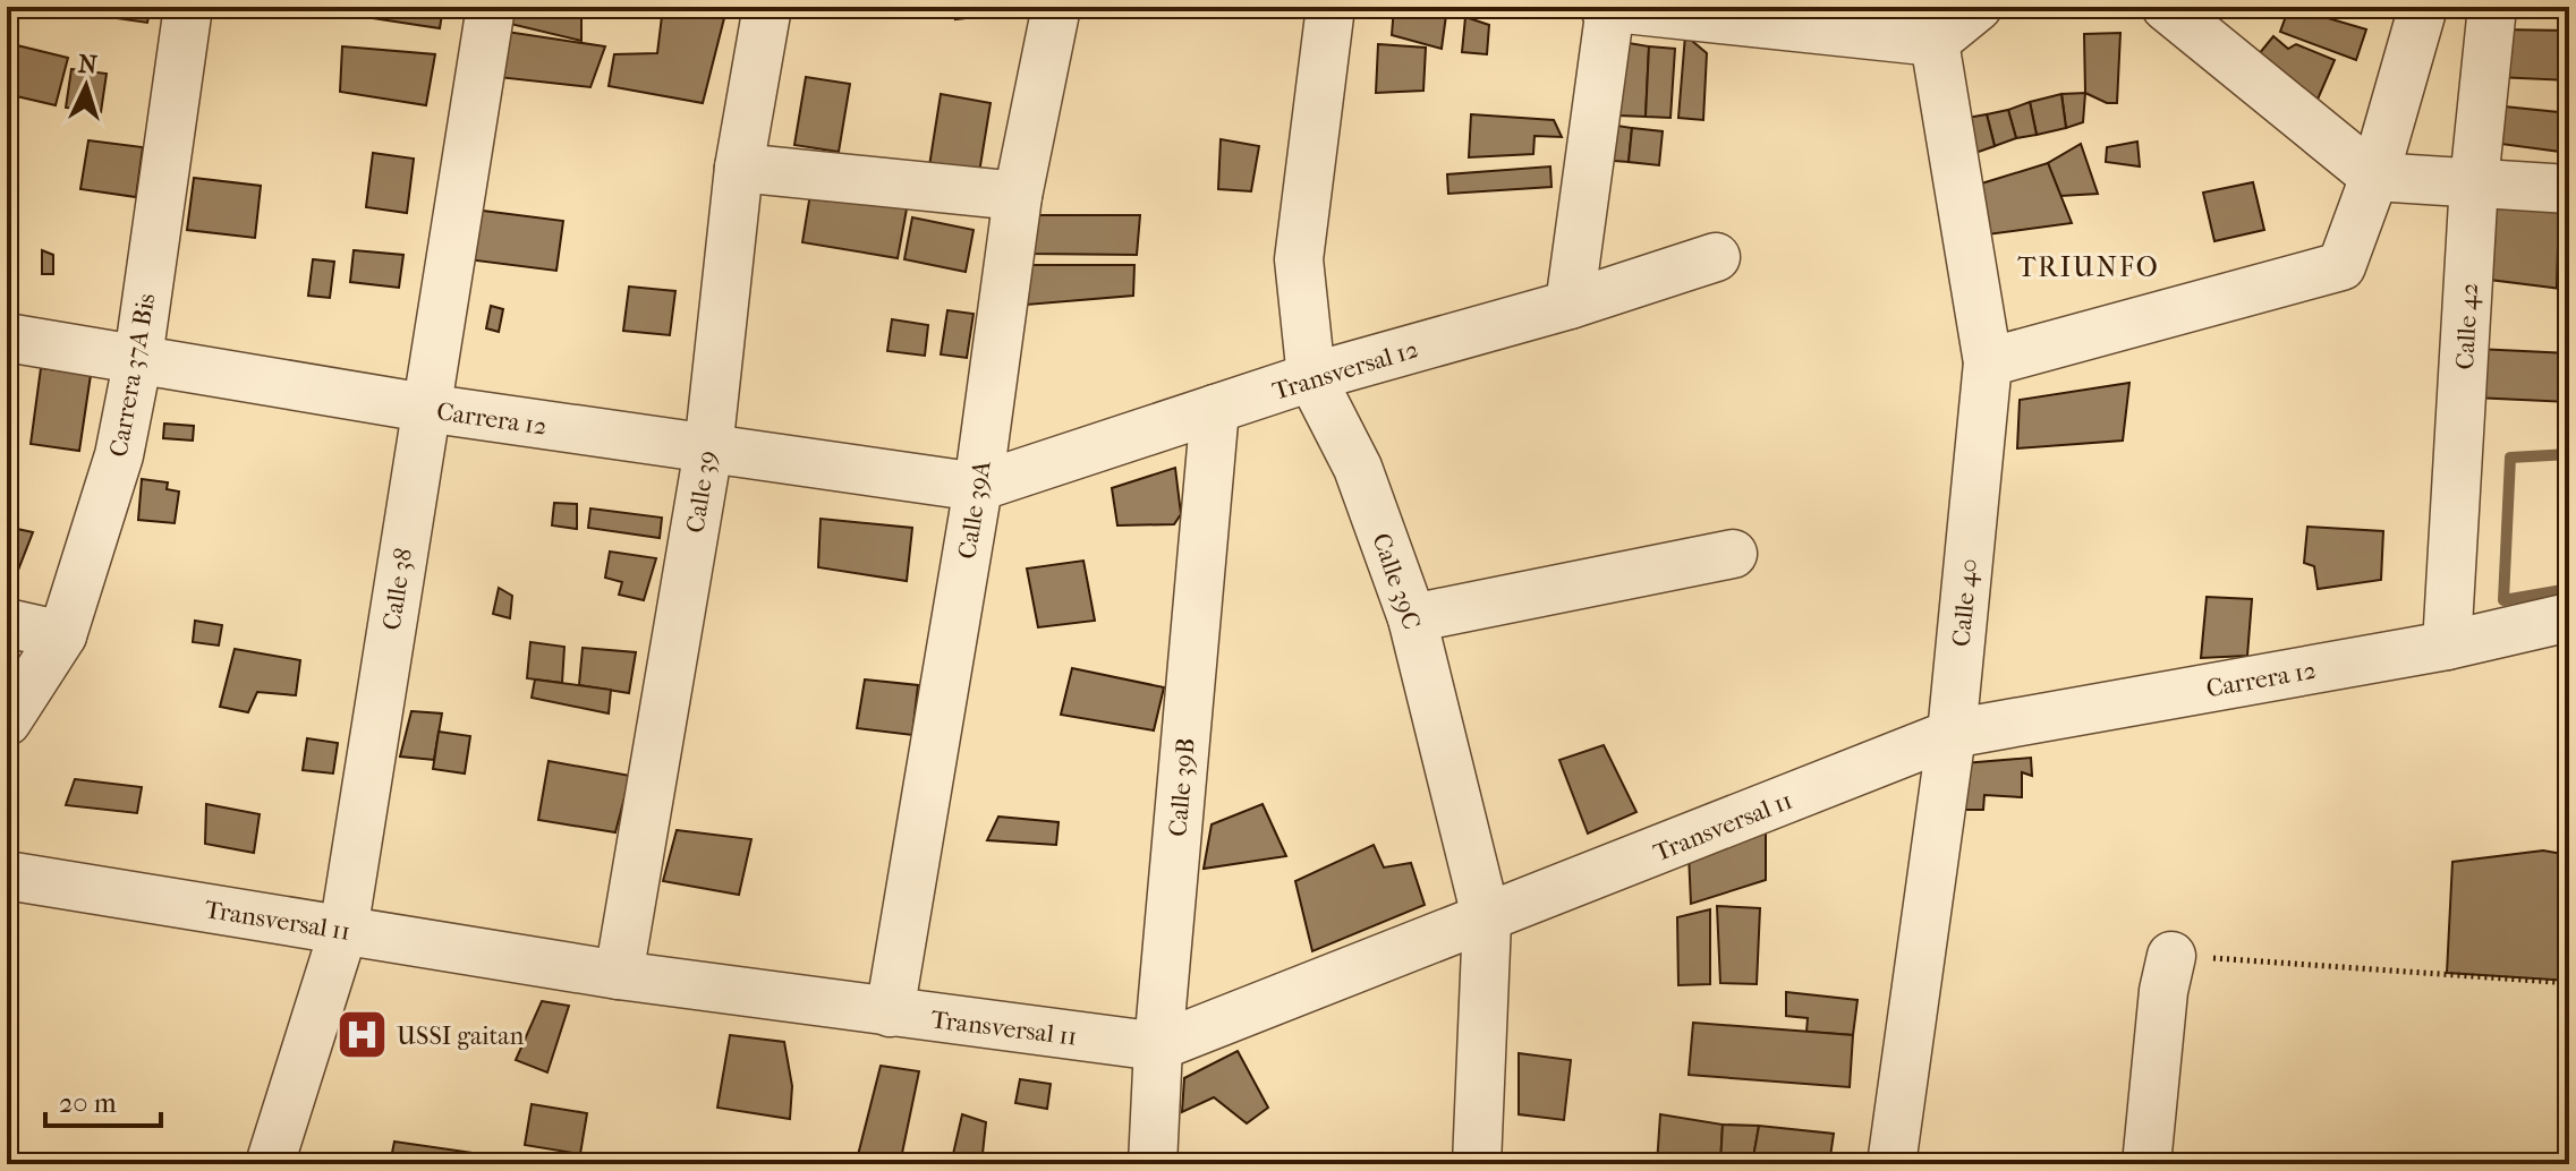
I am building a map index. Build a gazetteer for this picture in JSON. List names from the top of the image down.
{
  "streets": {
    "street": [
      "Calle 42",
      "Transversal 12",
      "Carrera 37A Bis",
      "Carrera 12",
      "Calle 39",
      "Calle 39A",
      "Calle 39C",
      "Calle 38",
      "Calle 40",
      "Calle 39B",
      "Transversal 11"
    ]
  },
  "crossings": [
    ["Calle 42", "Carrera 12"],
    ["Transversal 12", "Carrera 12"],
    ["Transversal 12", "Calle 39A"],
    ["Transversal 12", "Calle 39C"],
    ["Transversal 12", "Calle 39B"],
    ["Carrera 37A Bis", "Carrera 12"],
    ["Carrera 12", "Calle 39"],
    ["Carrera 12", "Calle 39A"],
    ["Carrera 12", "Calle 38"],
    ["Carrera 12", "Calle 40"],
    ["Carrera 12", "Transversal 11"],
    ["Calle 39", "Transversal 11"],
    ["Calle 39A", "Transversal 11"],
    ["Calle 39C", "Transversal 11"],
    ["Calle 38", "Transversal 11"],
    ["Calle 40", "Transversal 11"],
    ["Calle 39B", "Transversal 11"]
  ],
  "districts": ["TRIUNFO"],
  "places": {
    "hospital": ["USSI gaitan"]
  },
  "scale_bar": "20 m",
  "north": "top"
}
